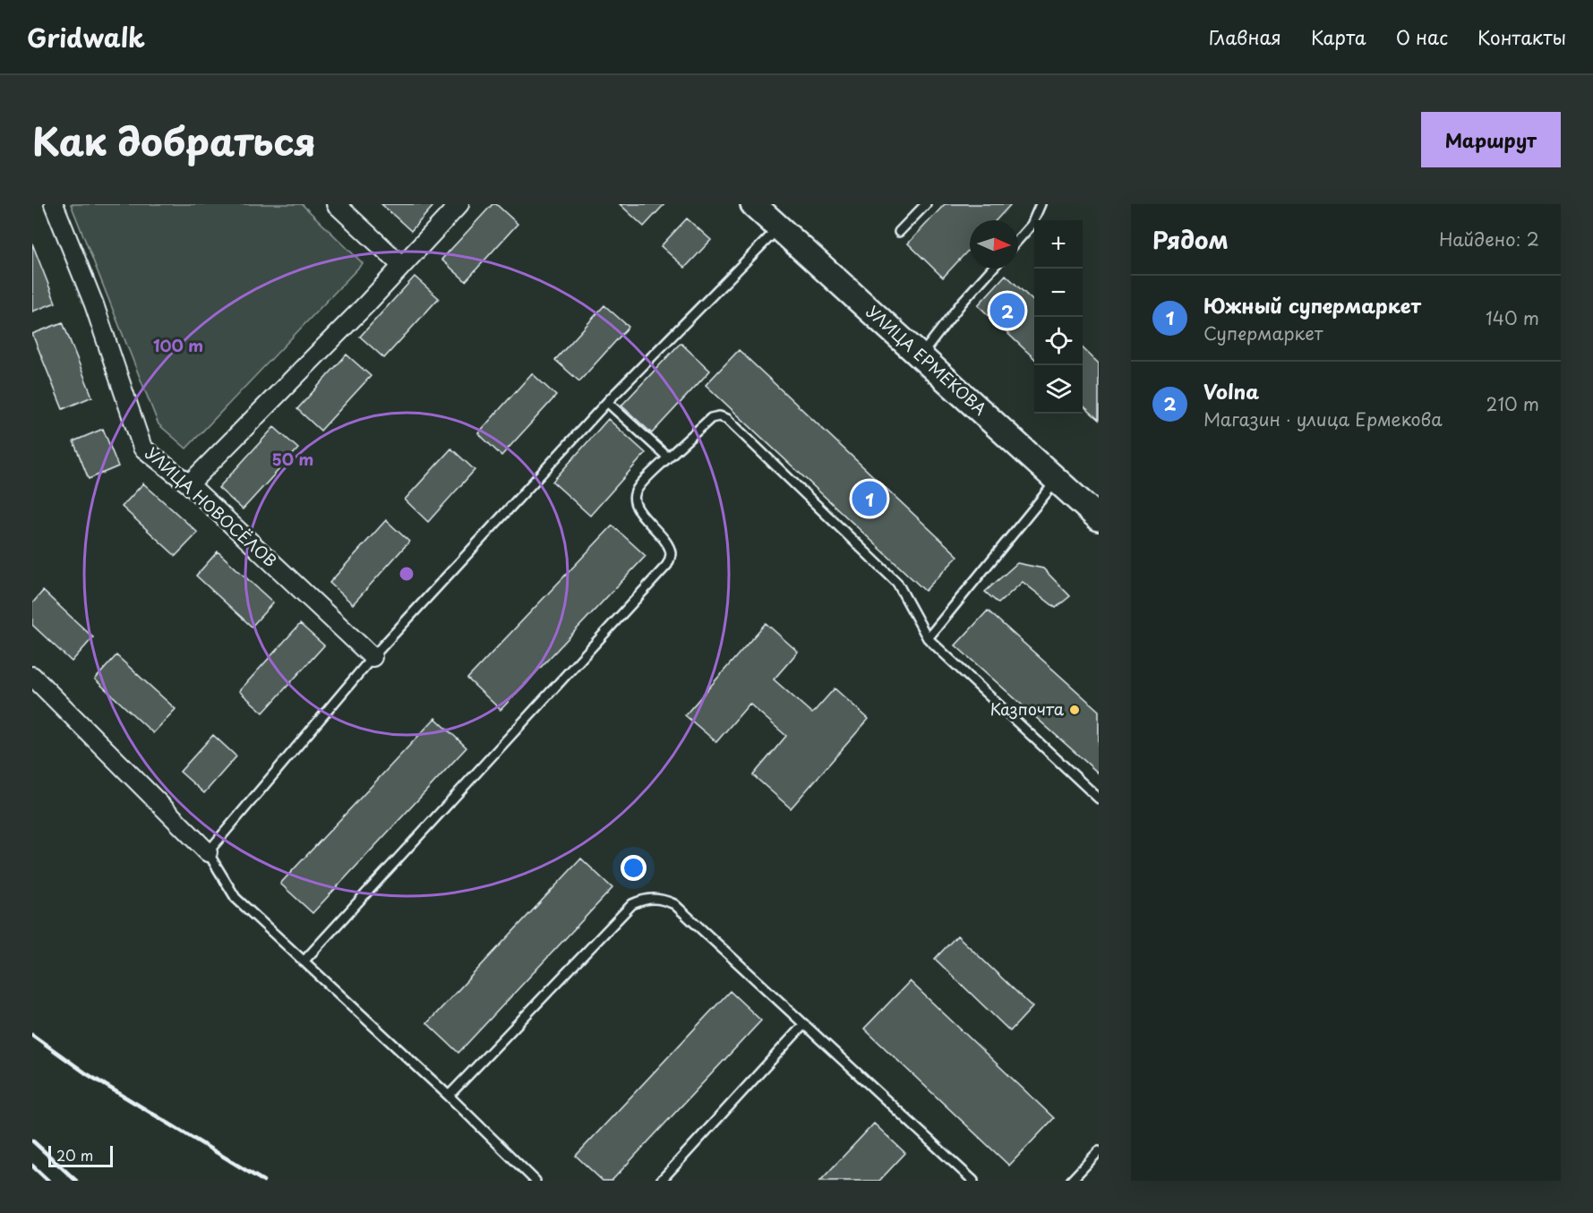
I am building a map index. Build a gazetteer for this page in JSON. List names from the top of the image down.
{
  "streets": {
    "main road": ["УЛИЦА ЕРМЕКОВА"],
    "street": ["УЛИЦА НОВОСЁЛОВ"]
  },
  "places": ["Казпочта"],
  "scale_bar": "20 m",
  "north": "right",
  "page": {
    "header": "Gridwalk",
    "nav": [
      "Главная",
      "Карта",
      "О нас",
      "Контакты"
    ],
    "title": "Как добраться",
    "buttons": "Маршрут",
    "heading": ["Рядом", "Найдено: 2"],
    "map_buttons": ["+", "−"],
    "list": [
      {
        "mark": "1",
        "name": "Южный супермаркет",
        "note": "Супермаркет",
        "value": "140 m"
      },
      {
        "mark": "2",
        "name": "Volna",
        "note": "Магазин · улица Ермекова",
        "value": "210 m"
      }
    ],
    "pins": ["2", "1"],
    "scale": "20 m"
  },
  "rings": ["100 m", "50 m"]
}
